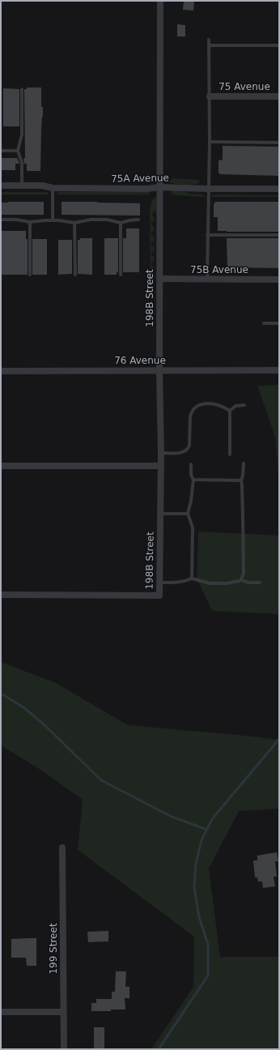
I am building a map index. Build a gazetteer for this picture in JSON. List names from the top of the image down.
{
  "streets": {
    "street": [
      "75 Avenue",
      "75A Avenue",
      "75B Avenue",
      "198B Street",
      "76 Avenue",
      "199 Street"
    ]
  },
  "crossings": [
    ["75A Avenue", "198B Street"],
    ["75B Avenue", "198B Street"],
    ["198B Street", "76 Avenue"]
  ]
}
